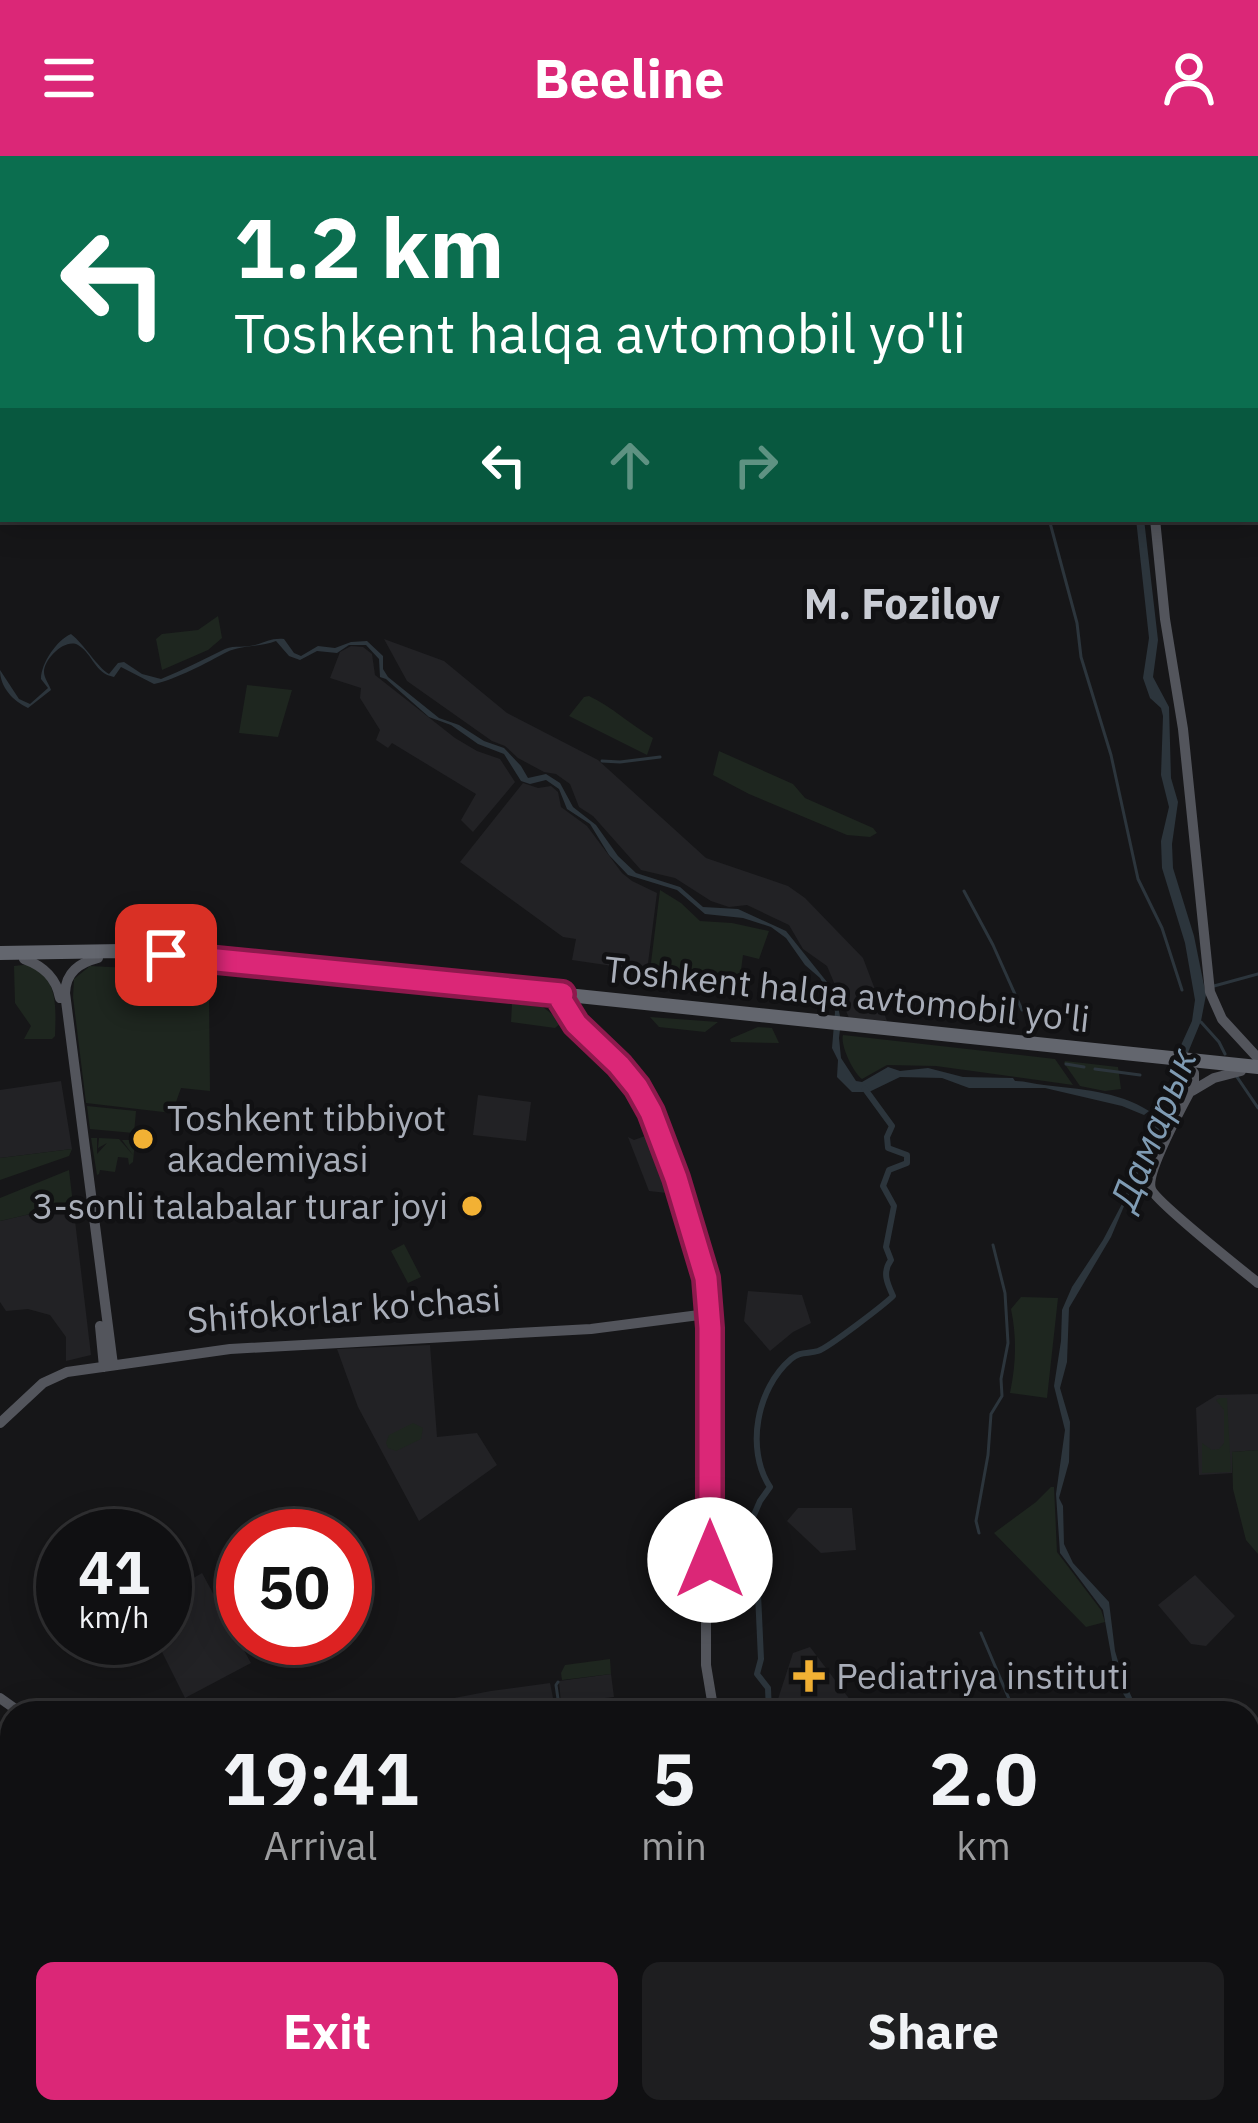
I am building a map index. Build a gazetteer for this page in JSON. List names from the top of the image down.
{
  "streets": {
    "highway": ["Toshkent halqa avtomobil yo'li"],
    "main road": ["Shifokorlar ko'chasi"]
  },
  "districts": ["M. Fozilov"],
  "water": ["Дамарык"],
  "places": {
    "other": ["Toshkent tibbiyot akademiyasi", "3-sonli talabalar turar joyi"],
    "health": ["Pediatriya instituti"]
  },
  "page": {
    "header": "Beeline",
    "turn": ["1.2 km", "Toshkent halqa avtomobil yo'li"],
    "speed": "41 km/h",
    "limit": "50",
    "eta": [
      "19:41",
      "Arrival",
      "5",
      "min",
      "2.0",
      "km"
    ],
    "buttons": ["Exit", "Share"]
  }
}
